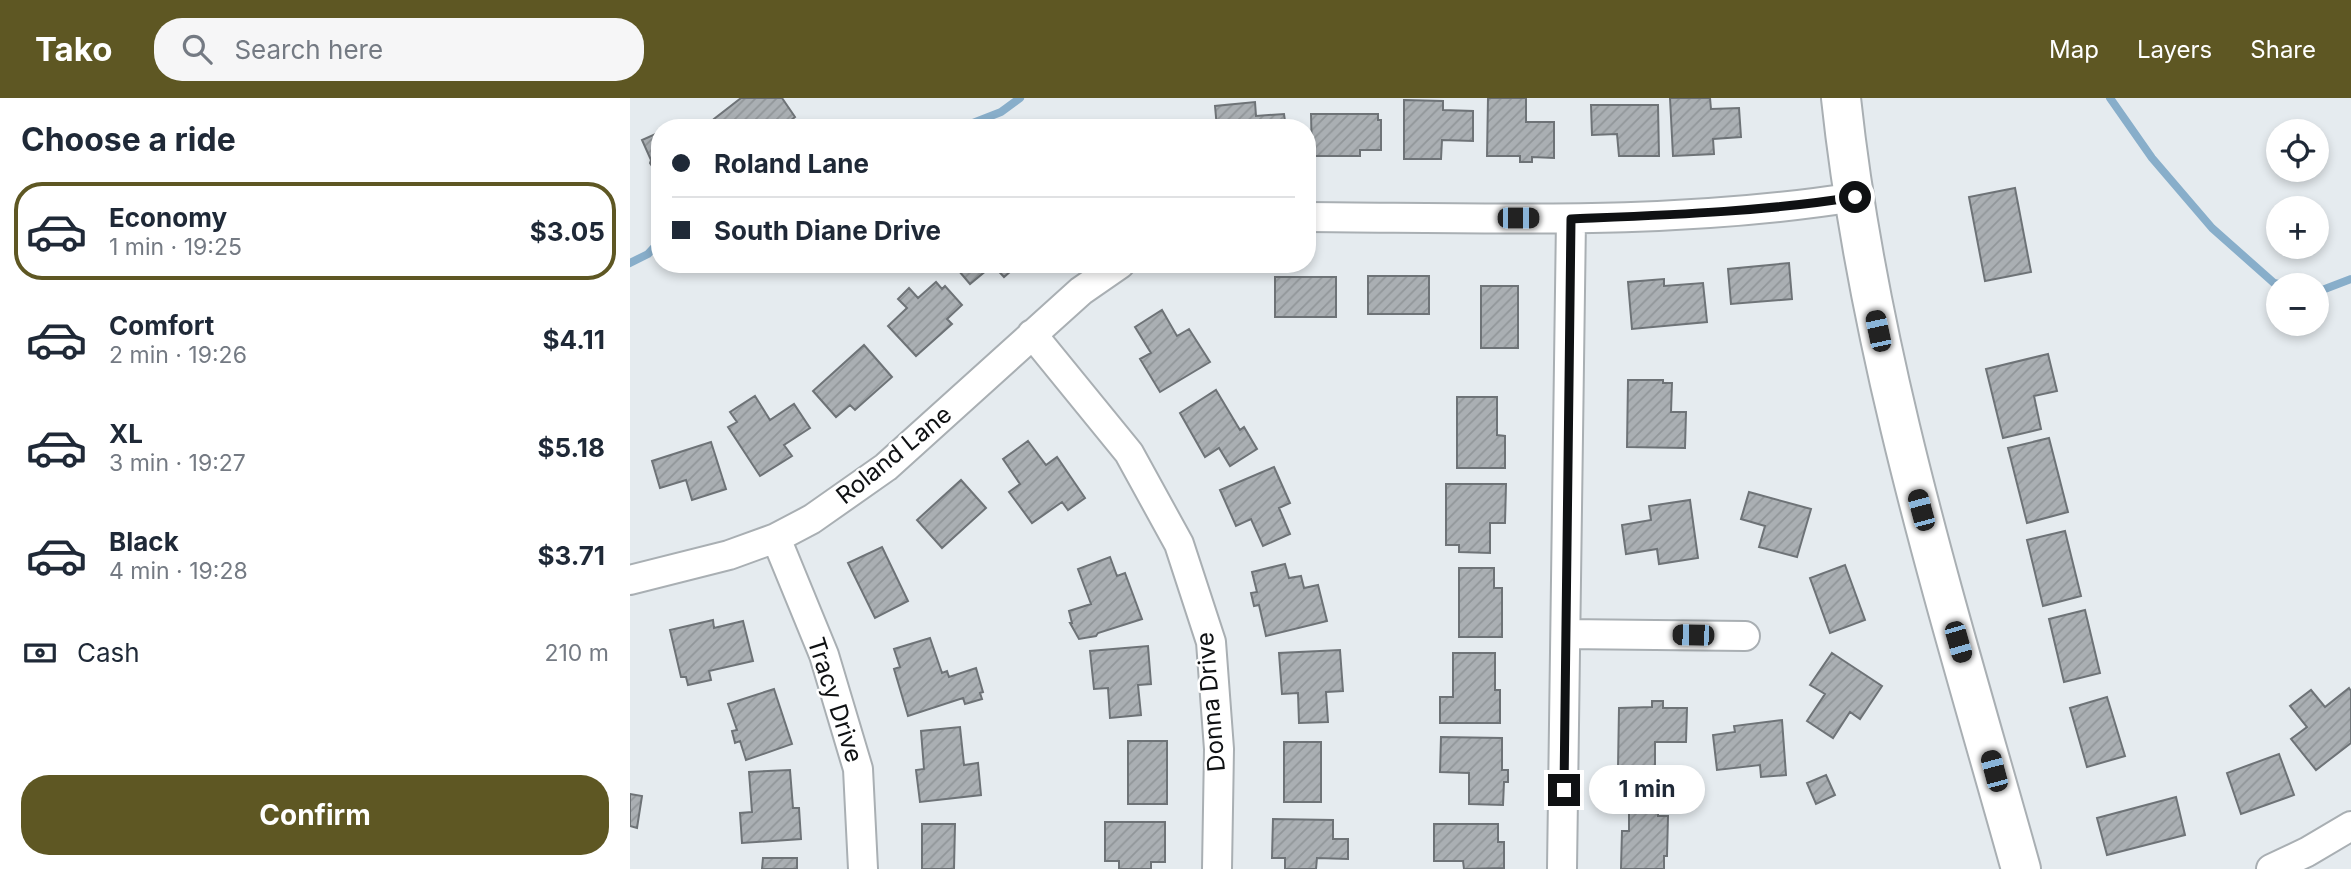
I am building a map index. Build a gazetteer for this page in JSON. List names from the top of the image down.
{
  "streets": {
    "street": ["Roland Lane", "Tracy Drive", "Donna Drive"]
  },
  "crossings": [
    ["Roland Lane", "Tracy Drive"],
    ["Roland Lane", "Donna Drive"]
  ],
  "page": {
    "header": "Tako",
    "search": "Search here",
    "nav": ["Map", "Layers", "Share"],
    "heading": "Choose a ride",
    "map_buttons": ["+", "−"],
    "banner": ["Roland Lane", "South Diane Drive"],
    "list": [
      {
        "name": "Economy",
        "note": "1 min · 19:25",
        "value": "$3.05"
      },
      {
        "name": "Comfort",
        "note": "2 min · 19:26",
        "value": "$4.11"
      },
      {
        "name": "XL",
        "note": "3 min · 19:27",
        "value": "$5.18"
      },
      {
        "name": "Black",
        "note": "4 min · 19:28",
        "value": "$3.71"
      }
    ],
    "pay": ["Cash", "210 m"],
    "buttons": "Confirm",
    "bubble": "1 min"
  }
}
